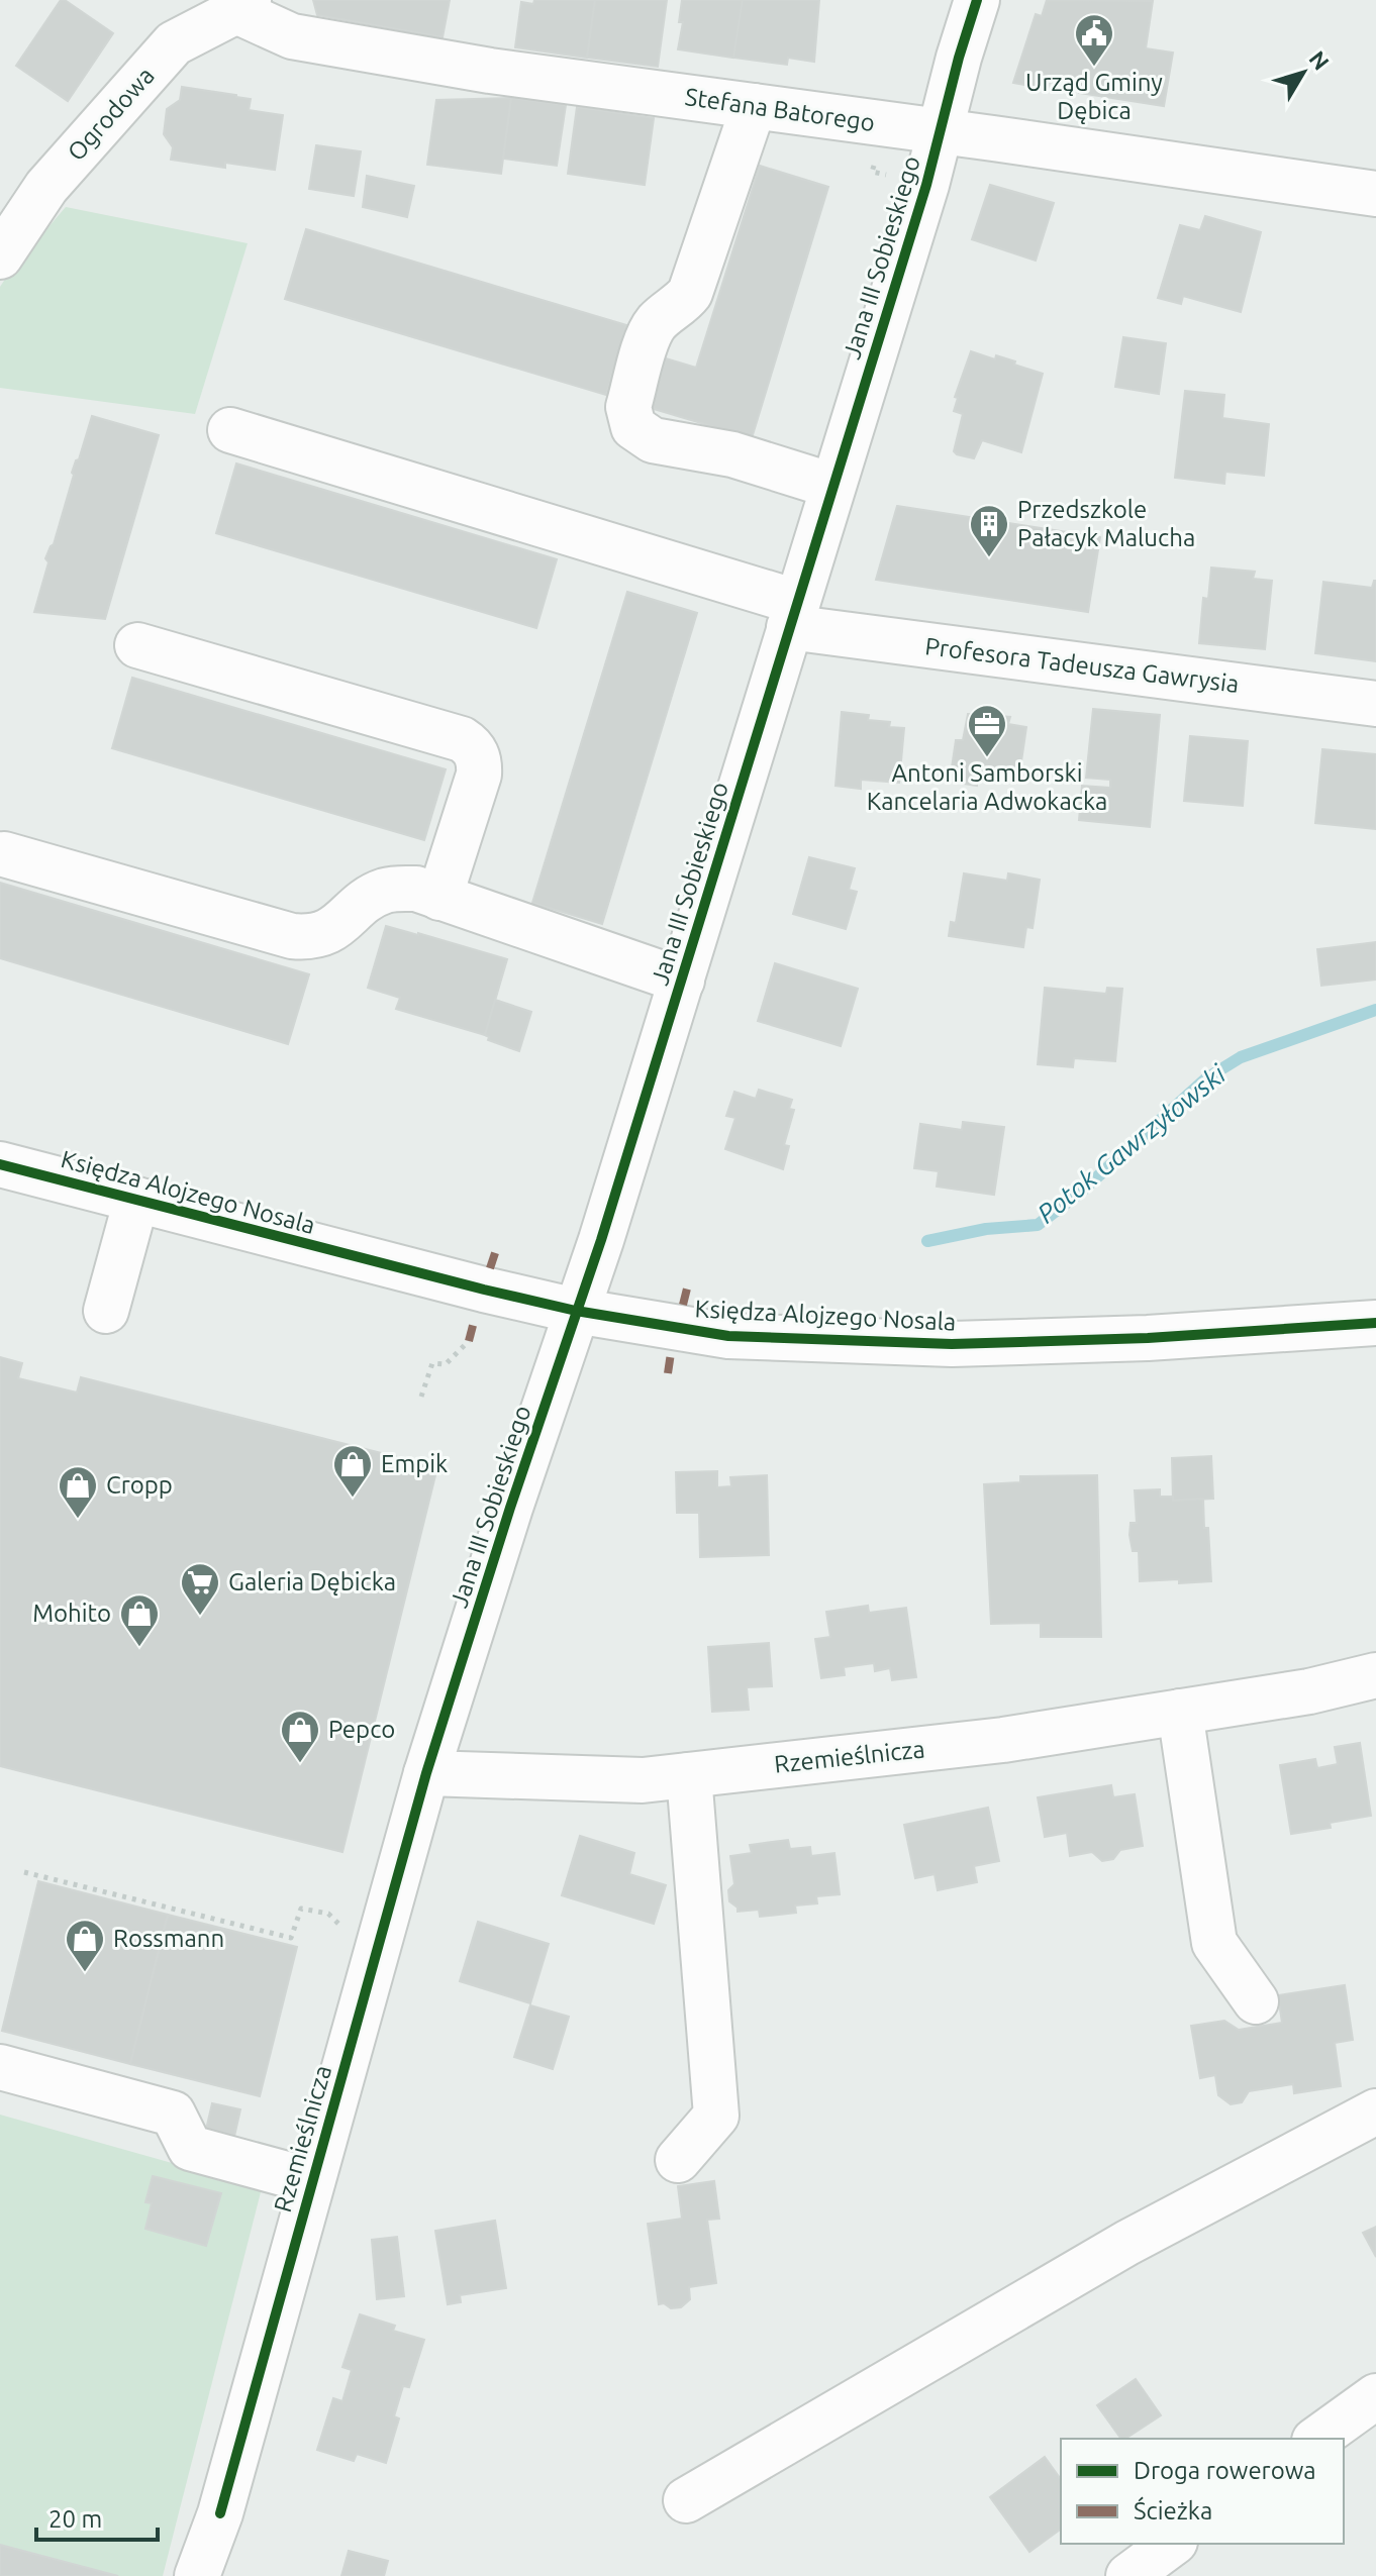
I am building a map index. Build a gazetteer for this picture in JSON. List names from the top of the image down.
{
  "streets": {
    "street": [
      "Stefana Batorego",
      "Ogrodowa",
      "Jana III Sobieskiego",
      "Profesora Tadeusza Gawrysia",
      "Księdza Alojzego Nosala",
      "Rzemieślnicza"
    ]
  },
  "crossings": [
    ["Stefana Batorego", "Ogrodowa"],
    ["Stefana Batorego", "Jana III Sobieskiego"],
    ["Jana III Sobieskiego", "Profesora Tadeusza Gawrysia"],
    ["Jana III Sobieskiego", "Księdza Alojzego Nosala"],
    ["Jana III Sobieskiego", "Rzemieślnicza"]
  ],
  "water": ["Potok Gawrzyłowski"],
  "places": {
    "public building": ["Urząd Gminy Dębica"],
    "building": ["Przedszkole Pałacyk Malucha"],
    "office": ["Antoni Samborski Kancelaria Adwokacka"],
    "shop": [
      "Empik",
      "Cropp",
      "Mohito",
      "Pepco",
      "Rossmann"
    ],
    "supermarket": ["Galeria Dębicka"]
  },
  "legend": ["Droga rowerowa", "Ścieżka"],
  "scale_bar": "20 m",
  "north": "top right"
}
